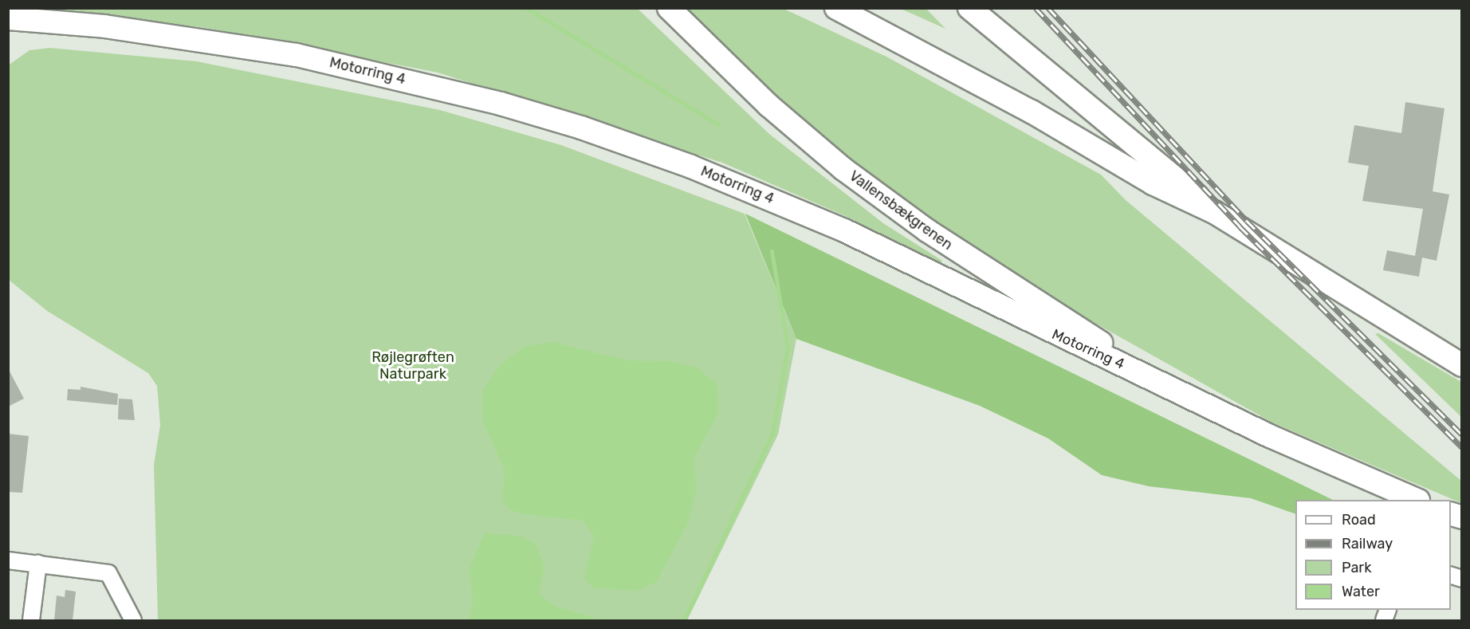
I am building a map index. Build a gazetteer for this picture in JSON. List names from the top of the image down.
{
  "streets": {
    "highway": ["Motorring 4", "Vallensbækgrenen"]
  },
  "crossings": [
    ["Motorring 4", "Vallensbækgrenen"]
  ],
  "parks": ["Røjlegrøften Naturpark"],
  "legend": [
    "Road",
    "Railway",
    "Park",
    "Water"
  ]
}
